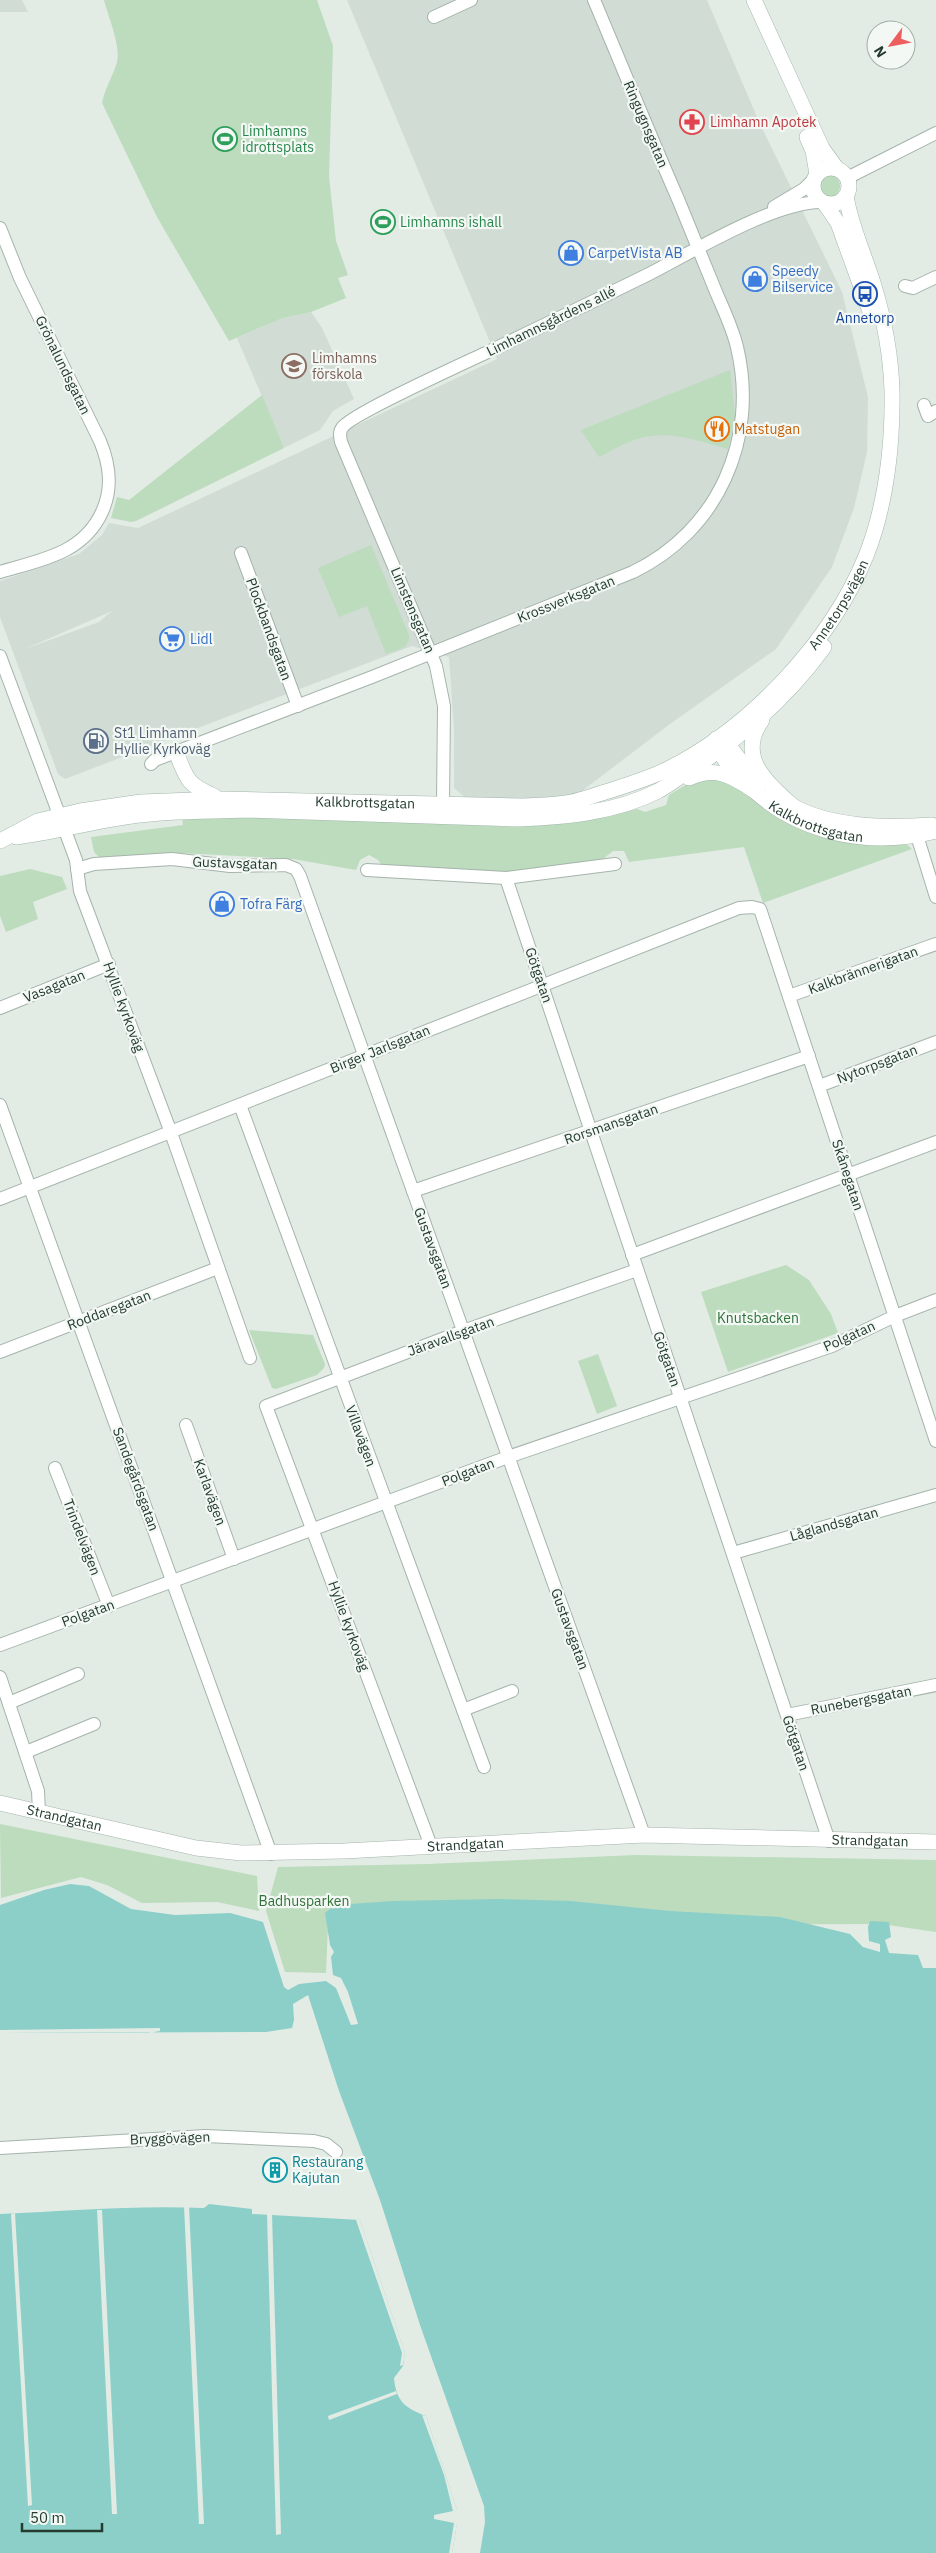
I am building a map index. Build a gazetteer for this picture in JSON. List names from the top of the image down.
{
  "streets": {
    "main road": ["Annetorpsvägen", "Kalkbrottsgatan", "Strandgatan"],
    "street": [
      "Ringugnsgatan",
      "Limhamnsgårdens allé",
      "Grönalundsgatan",
      "Krossverksgatan",
      "Limstensgatan",
      "Plockbandsgatan",
      "Gustavsgatan",
      "Kalkbrännerigatan",
      "Götgatan",
      "Vasagatan",
      "Hyllie kyrkoväg",
      "Birger Jarlsgatan",
      "Nytorpsgatan",
      "Rorsmansgatan",
      "Skånegatan",
      "Roddaregatan",
      "Järavallsgatan",
      "Polgatan",
      "Villavägen",
      "Sandegårdsgatan",
      "Karlavägen",
      "Låglandsgatan",
      "Trindelvägen",
      "Runebergsgatan",
      "Bryggövägen"
    ]
  },
  "crossings": [
    ["Ringugnsgatan", "Limhamnsgårdens allé"],
    ["Ringugnsgatan", "Krossverksgatan"],
    ["Limhamnsgårdens allé", "Krossverksgatan"],
    ["Limhamnsgårdens allé", "Annetorpsvägen"],
    ["Limhamnsgårdens allé", "Limstensgatan"],
    ["Krossverksgatan", "Limstensgatan"],
    ["Krossverksgatan", "Plockbandsgatan"],
    ["Annetorpsvägen", "Kalkbrottsgatan"],
    ["Limstensgatan", "Kalkbrottsgatan"],
    ["Kalkbrottsgatan", "Hyllie kyrkoväg"],
    ["Gustavsgatan", "Hyllie kyrkoväg"],
    ["Gustavsgatan", "Birger Jarlsgatan"],
    ["Gustavsgatan", "Rorsmansgatan"],
    ["Gustavsgatan", "Järavallsgatan"],
    ["Gustavsgatan", "Polgatan"],
    ["Gustavsgatan", "Strandgatan"],
    ["Kalkbrännerigatan", "Skånegatan"],
    ["Götgatan", "Birger Jarlsgatan"],
    ["Götgatan", "Rorsmansgatan"],
    ["Götgatan", "Järavallsgatan"],
    ["Götgatan", "Polgatan"],
    ["Götgatan", "Låglandsgatan"],
    ["Götgatan", "Runebergsgatan"],
    ["Götgatan", "Strandgatan"],
    ["Vasagatan", "Hyllie kyrkoväg"],
    ["Hyllie kyrkoväg", "Birger Jarlsgatan"],
    ["Hyllie kyrkoväg", "Roddaregatan"],
    ["Hyllie kyrkoväg", "Järavallsgatan"],
    ["Hyllie kyrkoväg", "Polgatan"],
    ["Hyllie kyrkoväg", "Strandgatan"],
    ["Birger Jarlsgatan", "Skånegatan"],
    ["Birger Jarlsgatan", "Villavägen"],
    ["Birger Jarlsgatan", "Sandegårdsgatan"],
    ["Nytorpsgatan", "Skånegatan"],
    ["Rorsmansgatan", "Skånegatan"],
    ["Skånegatan", "Polgatan"],
    ["Roddaregatan", "Sandegårdsgatan"],
    ["Järavallsgatan", "Villavägen"],
    ["Polgatan", "Villavägen"],
    ["Polgatan", "Sandegårdsgatan"],
    ["Polgatan", "Karlavägen"],
    ["Polgatan", "Trindelvägen"],
    ["Sandegårdsgatan", "Strandgatan"]
  ],
  "parks": ["Knutsbacken", "Badhusparken"],
  "places": {
    "pharmacy": ["Limhamn Apotek"],
    "sports": ["Limhamns idrottsplats", "Limhamns ishall"],
    "shop": ["CarpetVista AB", "Speedy Bilservice", "Tofra Färg"],
    "bus stop": ["Annetorp"],
    "school or university": ["Limhamns förskola"],
    "restaurant": ["Matstugan"],
    "supermarket": ["Lidl"],
    "fuel station": ["St1 Limhamn Hyllie Kyrkoväg"],
    "building": ["Restaurang Kajutan"]
  },
  "scale_bar": "50 m",
  "north": "bottom left"
}
